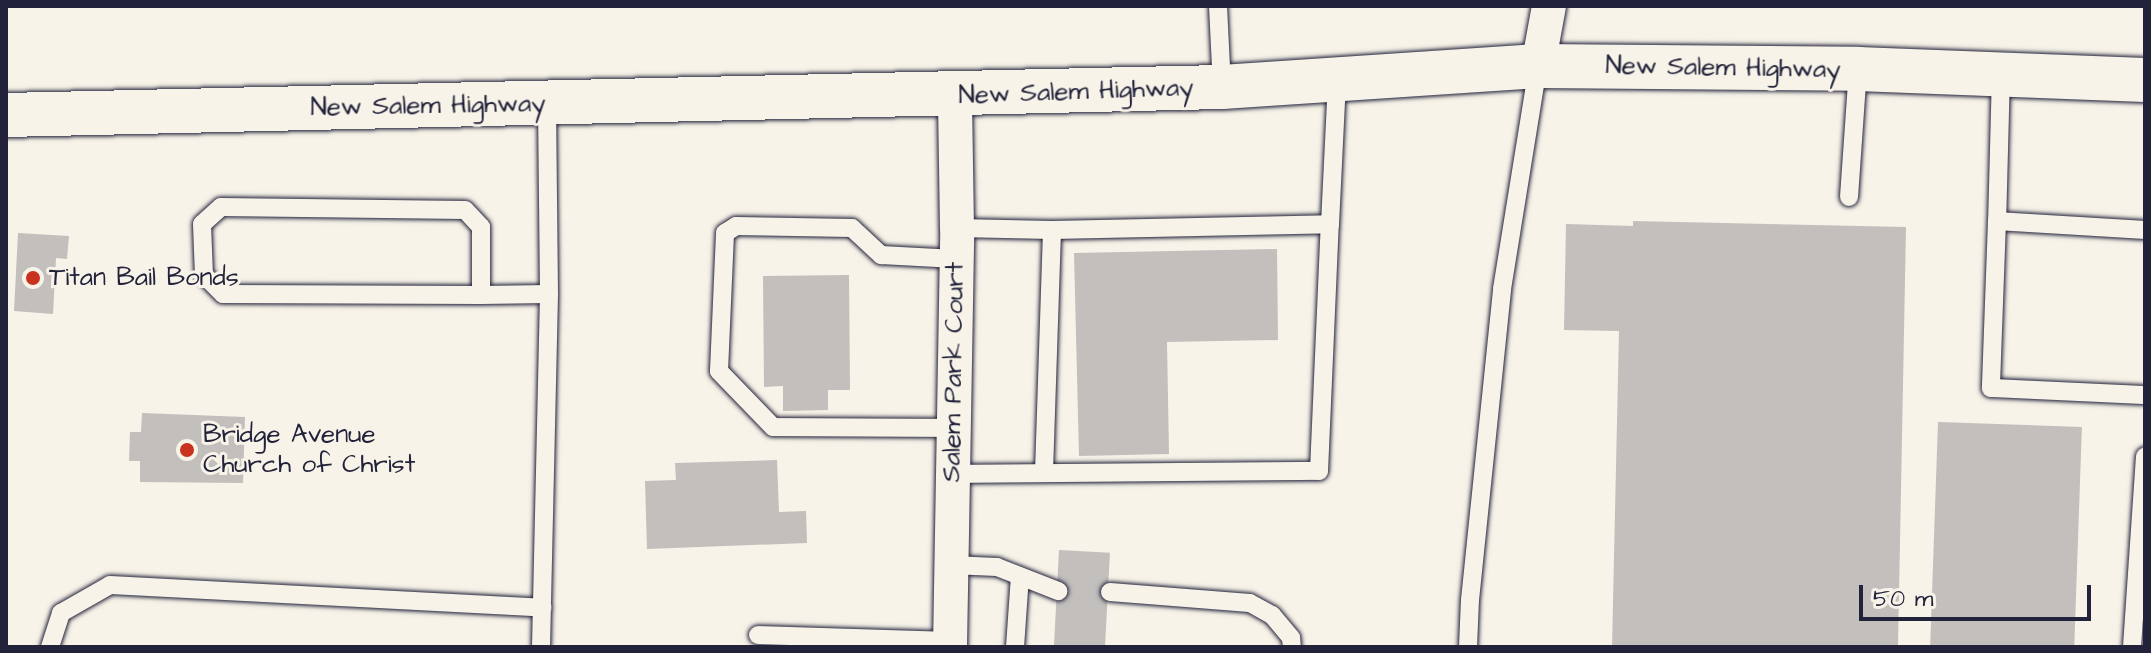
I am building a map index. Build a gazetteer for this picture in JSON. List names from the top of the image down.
{
  "streets": {
    "main road": ["New Salem Highway"],
    "street": ["Salem Park Court"]
  },
  "crossings": [
    ["New Salem Highway", "Salem Park Court"]
  ],
  "places": ["Titan Bail Bonds", "Bridge Avenue Church of Christ"],
  "scale_bar": "50 m"
}
